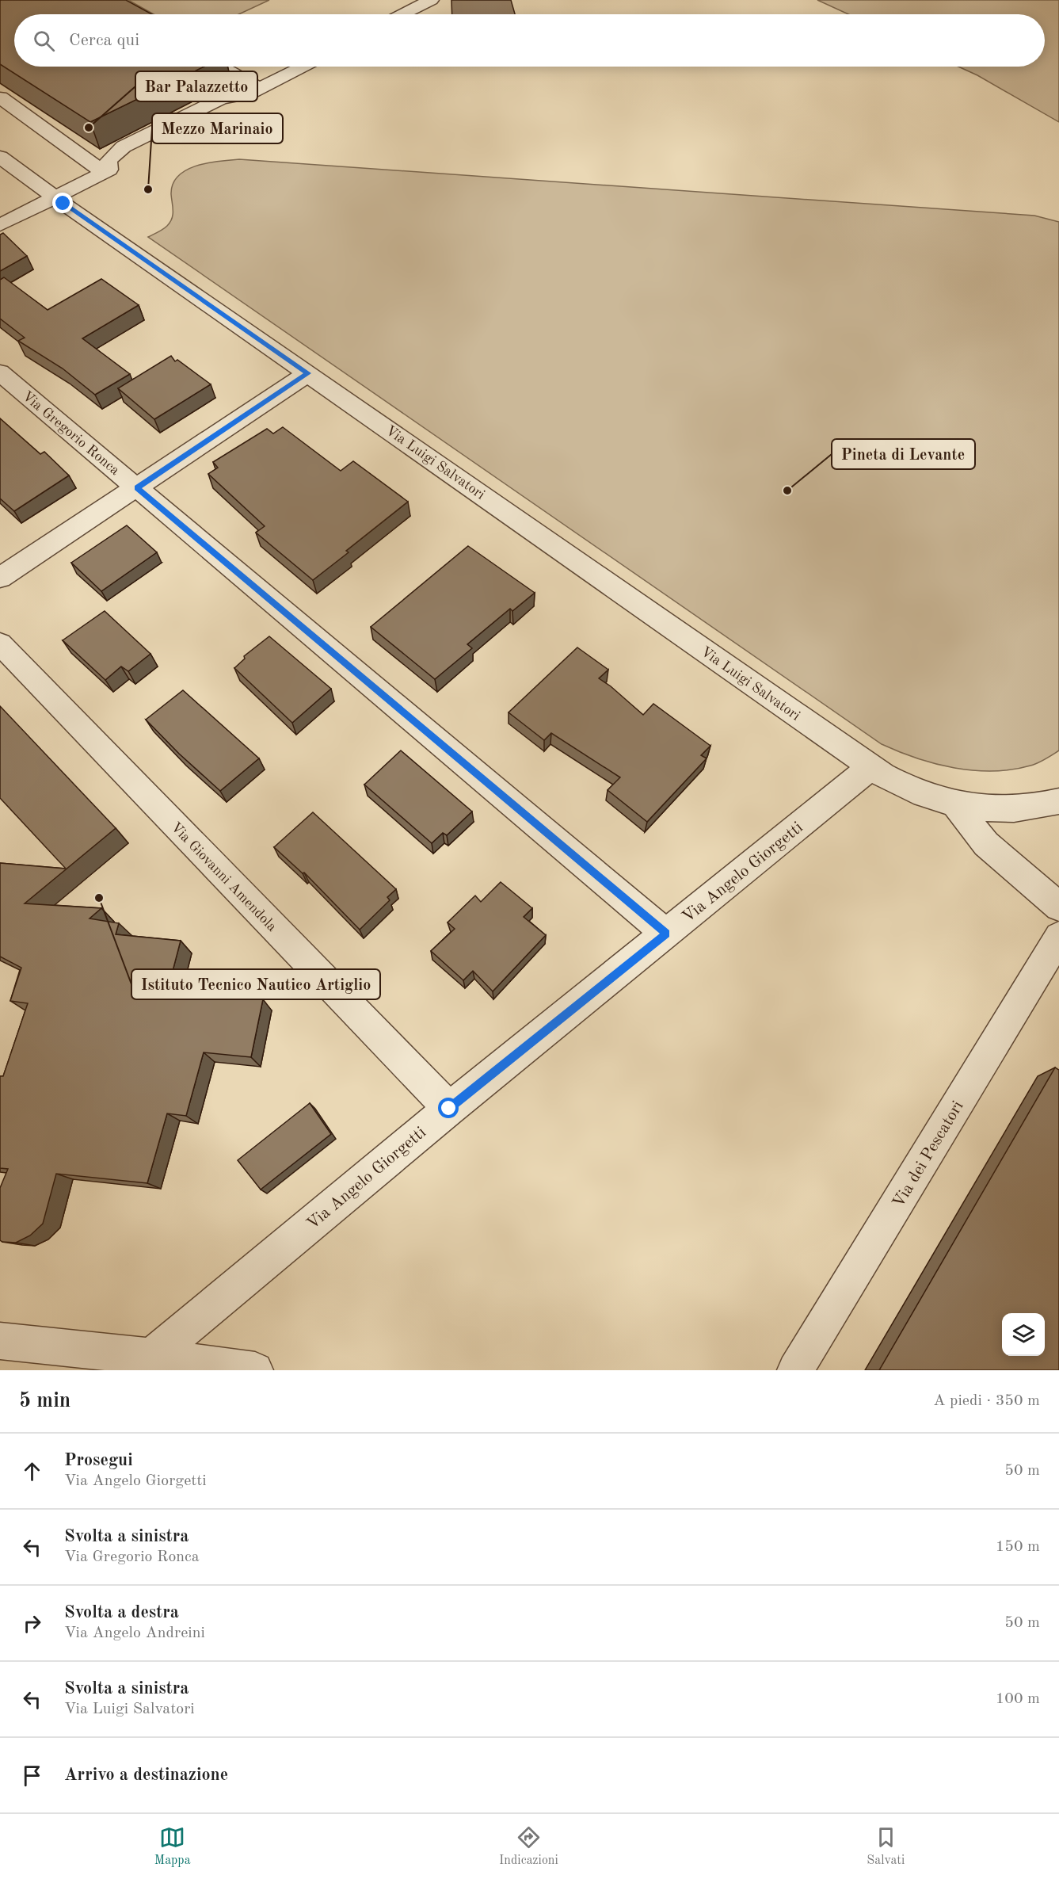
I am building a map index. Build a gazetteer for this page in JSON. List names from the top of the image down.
{
  "streets": {
    "street": [
      "Via Gregorio Ronca",
      "Via Luigi Salvatori",
      "Via Angelo Giorgetti",
      "Via Giovanni Amendola",
      "Via dei Pescatori"
    ]
  },
  "crossings": [
    ["Via Gregorio Ronca", "Via Angelo Giorgetti"],
    ["Via Luigi Salvatori", "Via Angelo Giorgetti"],
    ["Via Angelo Giorgetti", "Via Giovanni Amendola"]
  ],
  "places": [
    "Bar Palazzetto",
    "Mezzo Marinaio",
    "Pineta di Levante",
    "Istituto Tecnico Nautico Artiglio"
  ],
  "page": {
    "search": "Cerca qui",
    "heading": ["5 min", "A piedi · 350 m"],
    "list": [
      ["Prosegui", "Via Angelo Giorgetti", "50 m"],
      ["Svolta a sinistra", "Via Gregorio Ronca", "150 m"],
      ["Svolta a destra", "Via Angelo Andreini", "50 m"],
      ["Svolta a sinistra", "Via Luigi Salvatori", "100 m"],
      "Arrivo a destinazione"
    ],
    "nav": ["Mappa", "Indicazioni", "Salvati"]
  }
}
